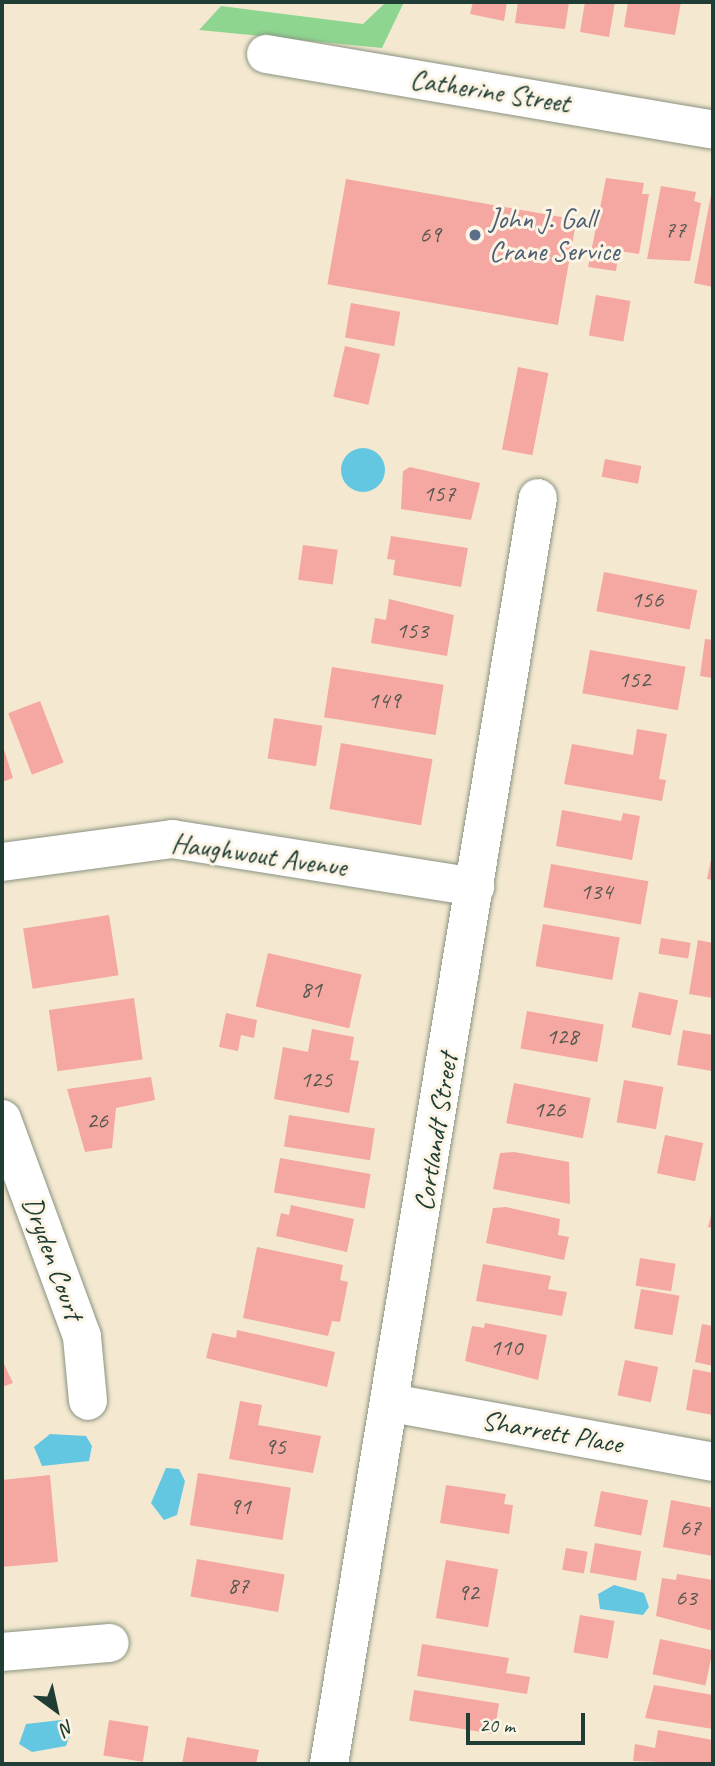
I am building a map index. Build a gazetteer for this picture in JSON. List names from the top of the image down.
{
  "streets": {
    "street": [
      "Catherine Street",
      "Haughwout Avenue",
      "Cortlandt Street",
      "Dryden Court",
      "Sharrett Place"
    ]
  },
  "crossings": [
    ["Haughwout Avenue", "Cortlandt Street"],
    ["Cortlandt Street", "Sharrett Place"]
  ],
  "places": ["John J. Gall Crane Service"],
  "house_numbers": [
    "77",
    "69",
    "157",
    "156",
    "153",
    "152",
    "149",
    "134",
    "81",
    "128",
    "125",
    "126",
    "26",
    "110",
    "95",
    "91",
    "67",
    "87",
    "92",
    "63"
  ],
  "scale_bar": "20 m",
  "north": "bottom right"
}
